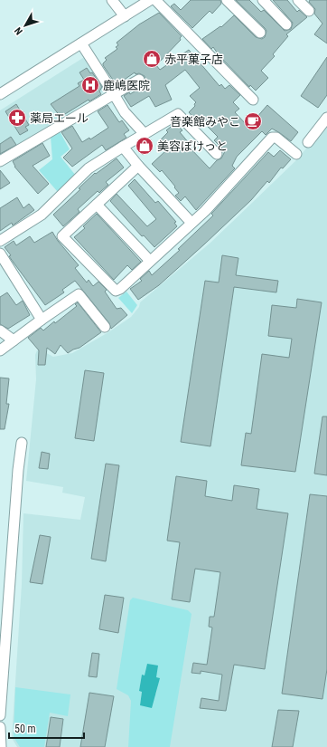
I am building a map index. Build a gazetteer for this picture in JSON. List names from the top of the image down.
{
  "places": {
    "shop": ["赤平菓子店", "美容ぽけっと"],
    "hospital": ["鹿嶋医院"],
    "pharmacy": ["薬局エール"],
    "cafe": ["音楽館みやこ"]
  },
  "scale_bar": "50 m",
  "north": "bottom left"
}
